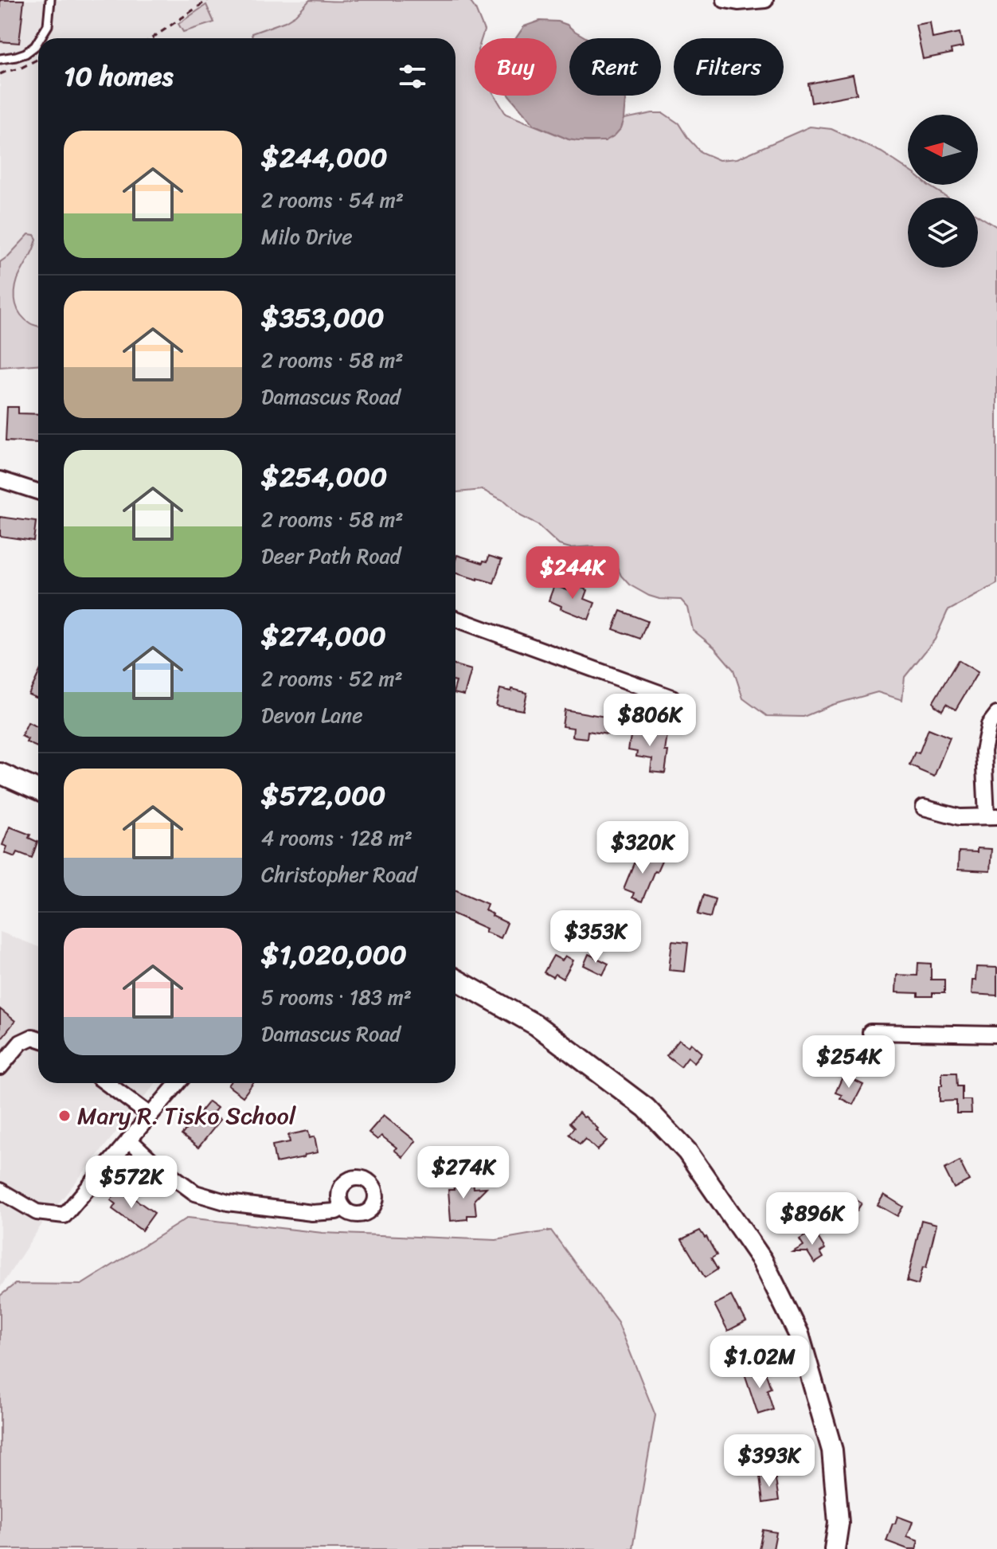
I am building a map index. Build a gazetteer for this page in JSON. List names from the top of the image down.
{
  "places": ["Mary R. Tisko School"],
  "north": "left",
  "page": {
    "chip": ["Buy", "Rent", "Filters"],
    "heading": "10 homes",
    "list": [
      {
        "name": "$244,000",
        "note": "2 rooms · 54 m² · Milo Drive"
      },
      {
        "name": "$353,000",
        "note": "2 rooms · 58 m² · Damascus Road"
      },
      {
        "name": "$254,000",
        "note": "2 rooms · 58 m² · Deer Path Road"
      },
      {
        "name": "$274,000",
        "note": "2 rooms · 52 m² · Devon Lane"
      },
      {
        "name": "$572,000",
        "note": "4 rooms · 128 m² · Christopher Road"
      },
      {
        "name": "$1,020,000",
        "note": "5 rooms · 183 m² · Damascus Road"
      }
    ],
    "price": [
      "$244K",
      "$806K",
      "$320K",
      "$353K",
      "$254K",
      "$274K",
      "$572K",
      "$896K",
      "$1.02M",
      "$393K"
    ]
  }
}
